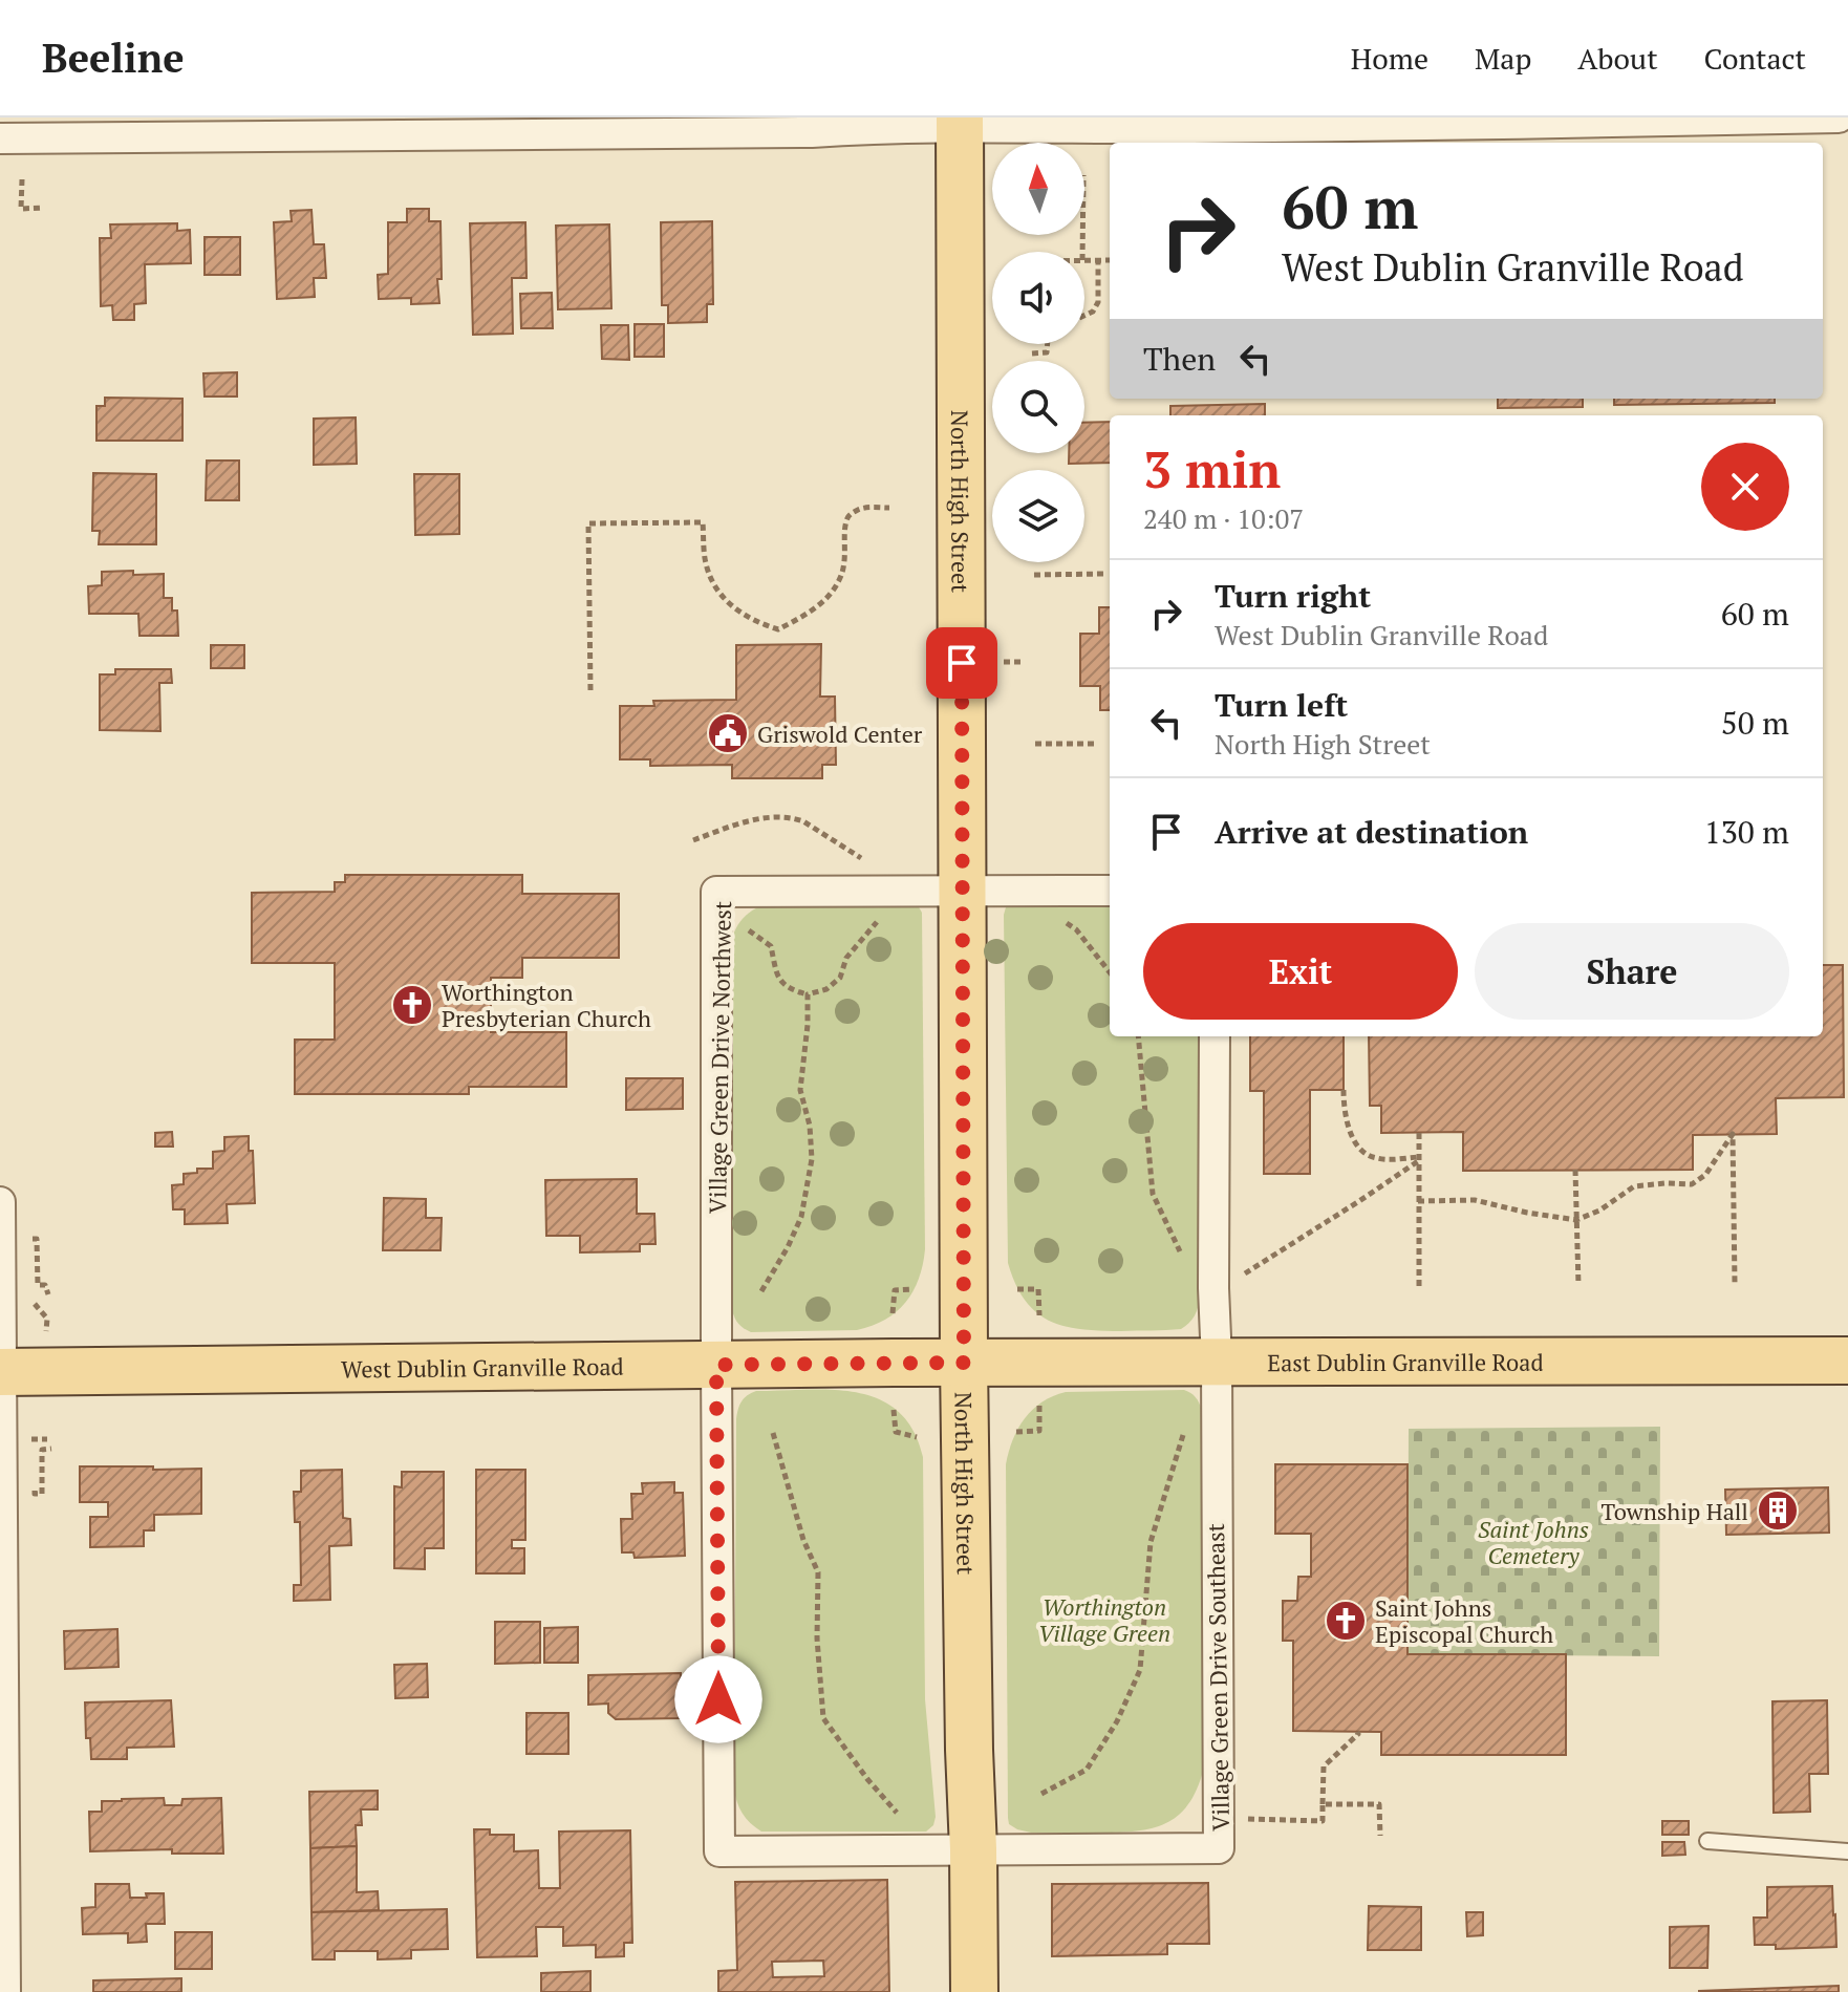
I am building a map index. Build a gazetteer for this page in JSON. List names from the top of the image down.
{
  "streets": {
    "main road": ["North High Street", "East Dublin Granville Road", "West Dublin Granville Road"],
    "street": ["Village Green Drive Northwest", "Village Green Drive Southeast"]
  },
  "crossings": [
    ["North High Street", "Village Green Drive Northwest"],
    ["North High Street", "East Dublin Granville Road"],
    ["North High Street", "West Dublin Granville Road"],
    ["North High Street", "Village Green Drive Southeast"],
    ["Village Green Drive Northwest", "West Dublin Granville Road"],
    ["Village Green Drive Northwest", "Village Green Drive Southeast"],
    ["East Dublin Granville Road", "West Dublin Granville Road"],
    ["East Dublin Granville Road", "Village Green Drive Southeast"]
  ],
  "parks": ["Saint Johns Cemetery", "Worthington Village Green"],
  "places": {
    "public building": ["Griswold Center"],
    "church": ["Worthington Presbyterian Church", "Saint Johns Episcopal Church"],
    "building": ["Township Hall"]
  },
  "north": "top",
  "page": {
    "header": "Beeline",
    "nav": [
      "Home",
      "Map",
      "About",
      "Contact"
    ],
    "turn": ["60 m", "West Dublin Granville Road"],
    "then": "Then",
    "heading": ["3 min", "240 m · 10:07"],
    "list": [
      {
        "name": "Turn right",
        "note": "West Dublin Granville Road",
        "value": "60 m"
      },
      {
        "name": "Turn left",
        "note": "North High Street",
        "value": "50 m"
      },
      {
        "name": "Arrive at destination",
        "value": "130 m"
      }
    ],
    "buttons": ["Exit", "Share"]
  }
}
